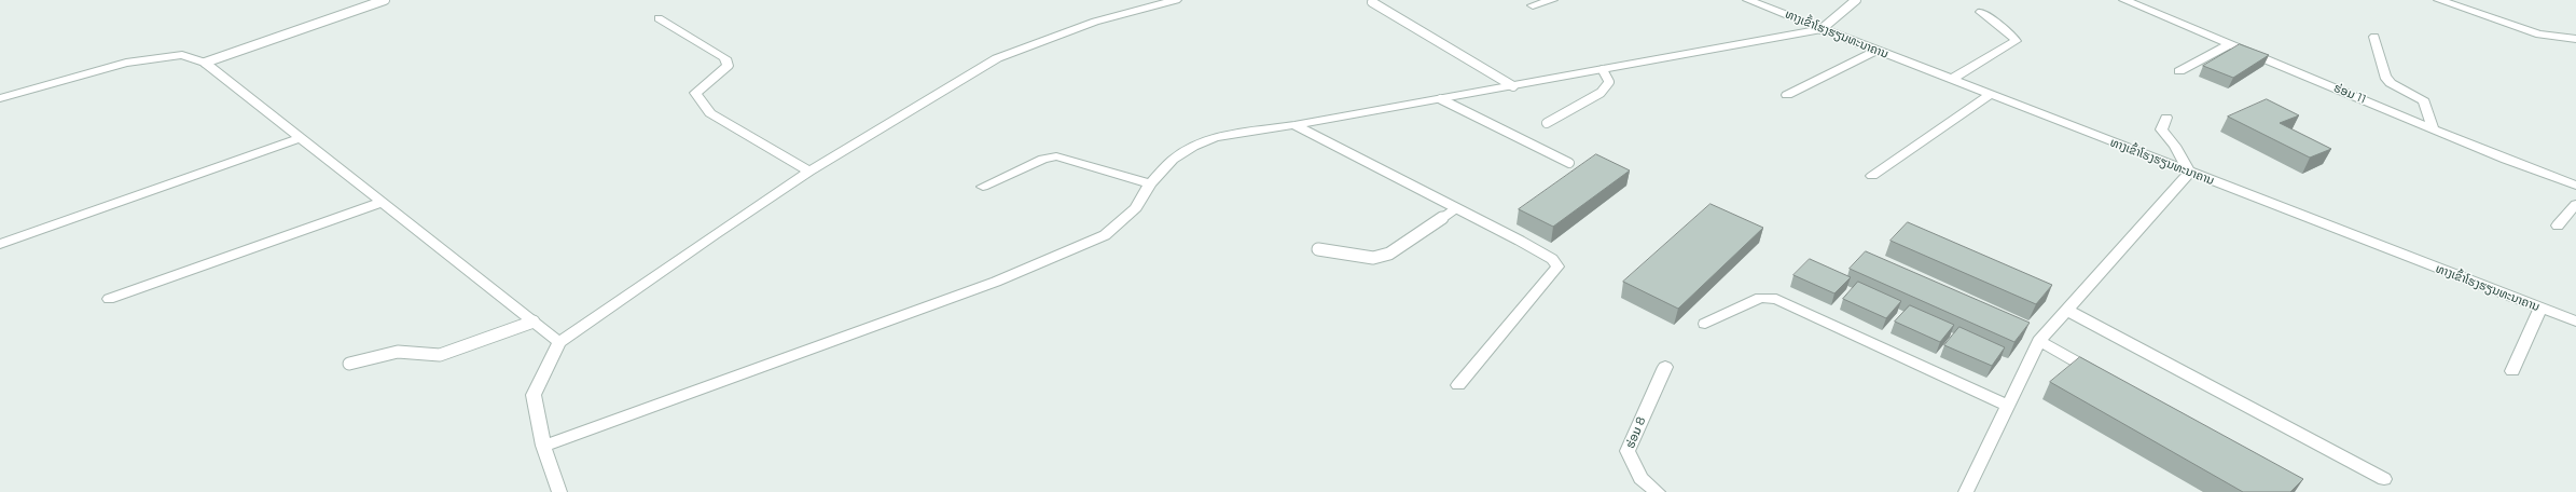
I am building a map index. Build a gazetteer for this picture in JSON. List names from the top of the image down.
{
  "streets": {
    "street": ["ທາງເຂົ້າໂຮງຮຽນທະນາຄານ", "ຮ່ອມ 11", "ຮ່ອມ 8"]
  }
}
